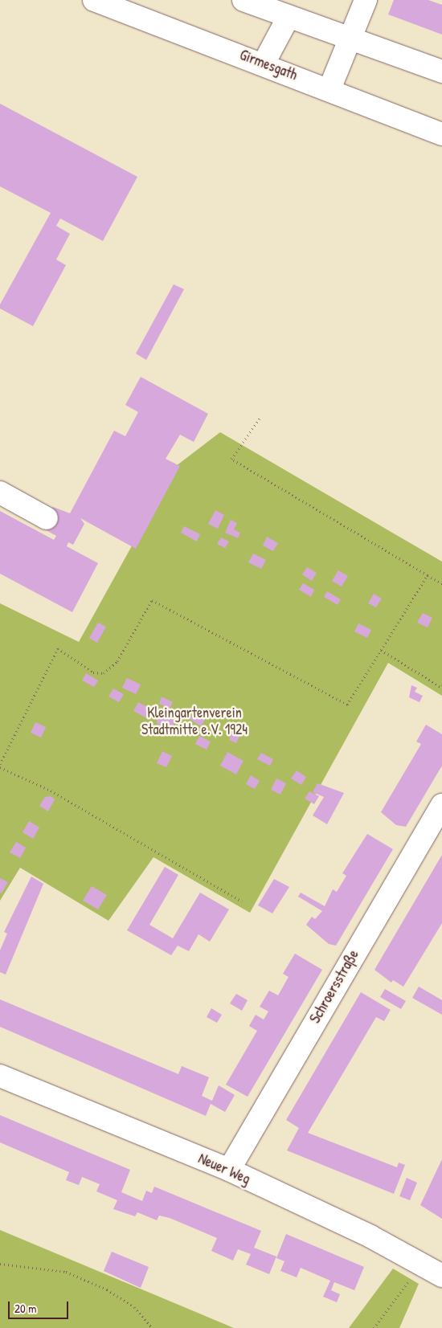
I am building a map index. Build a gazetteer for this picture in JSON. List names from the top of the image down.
{
  "streets": {
    "street": ["Girmesgath", "Schroersstraße", "Neuer Weg"]
  },
  "crossings": [
    ["Schroersstraße", "Neuer Weg"]
  ],
  "parks": ["Kleingartenverein Stadtmitte e.V. 1924"],
  "scale_bar": "20 m"
}
